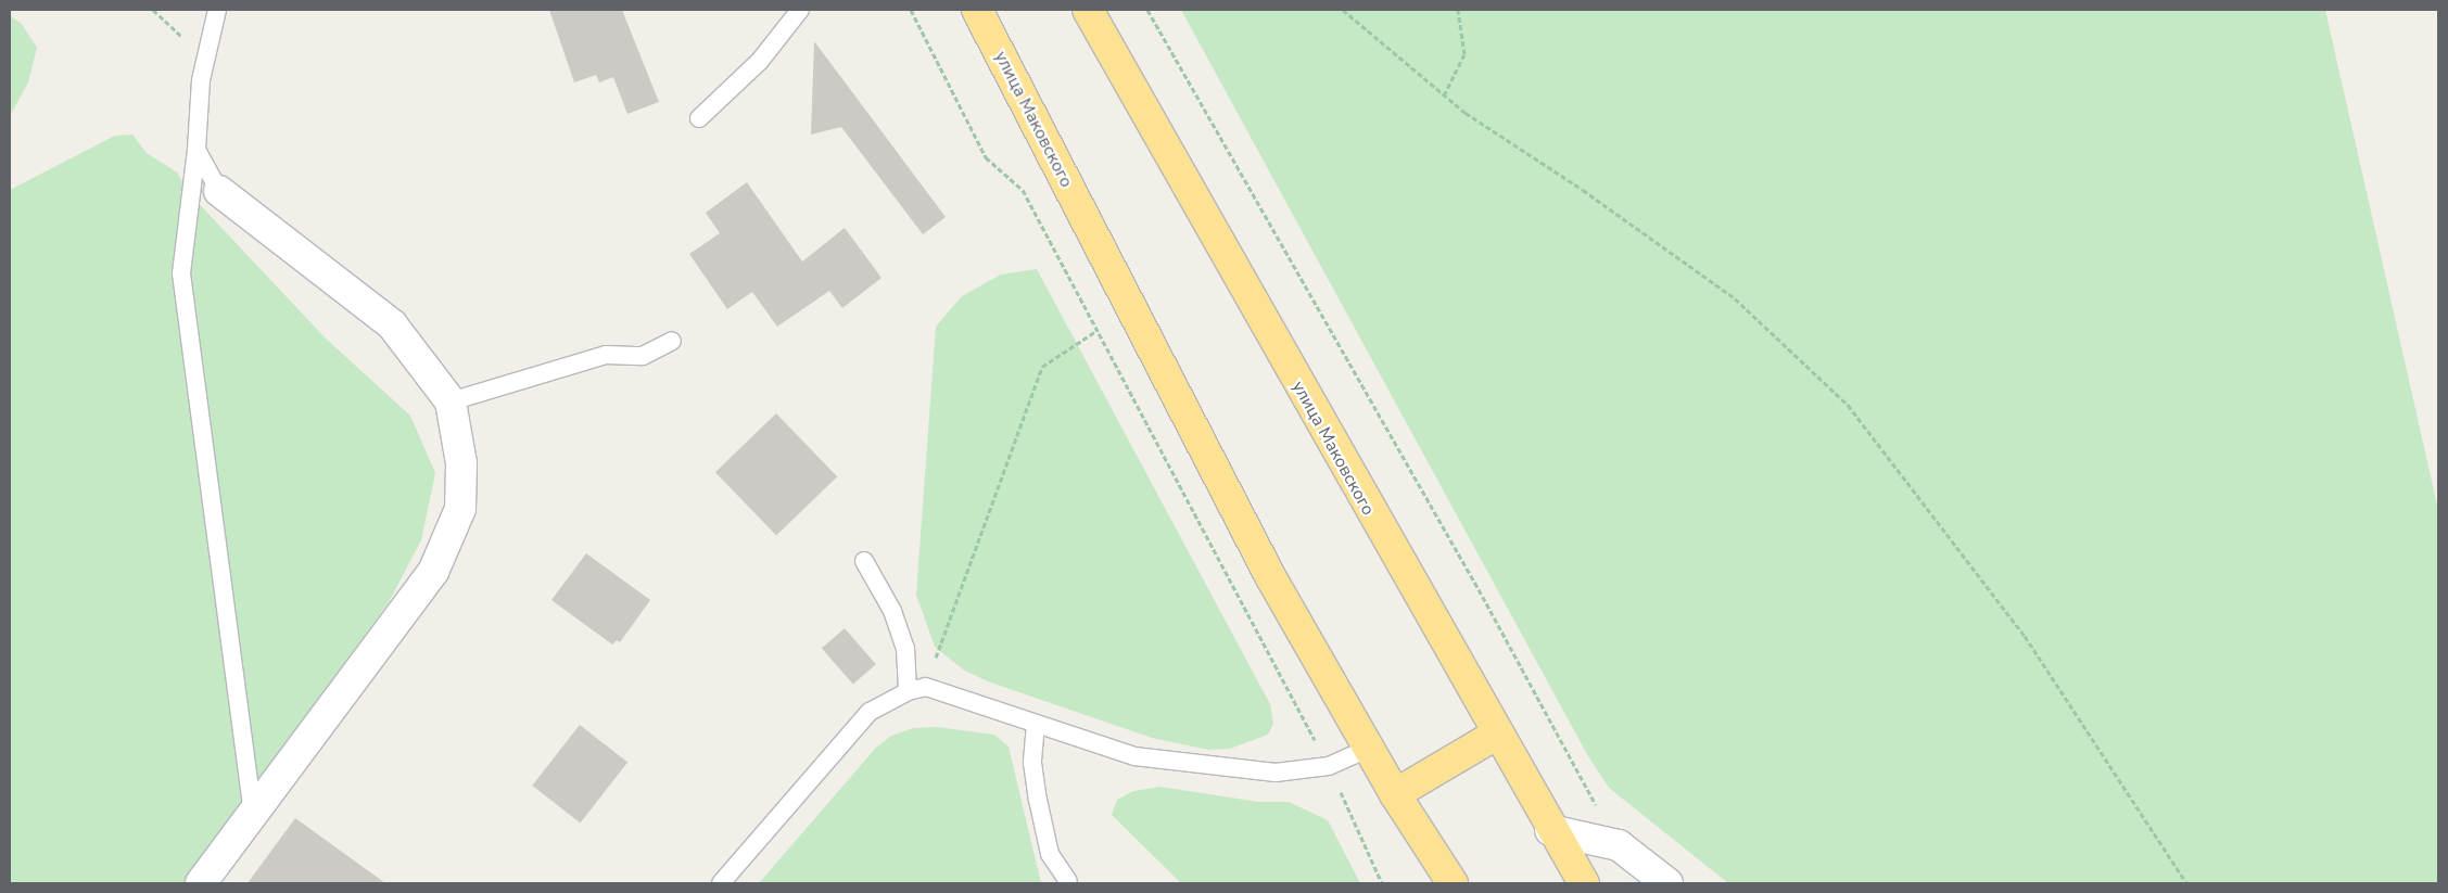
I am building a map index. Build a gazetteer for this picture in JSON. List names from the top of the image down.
{
  "streets": {
    "highway": ["улица Маковского"]
  }
}
